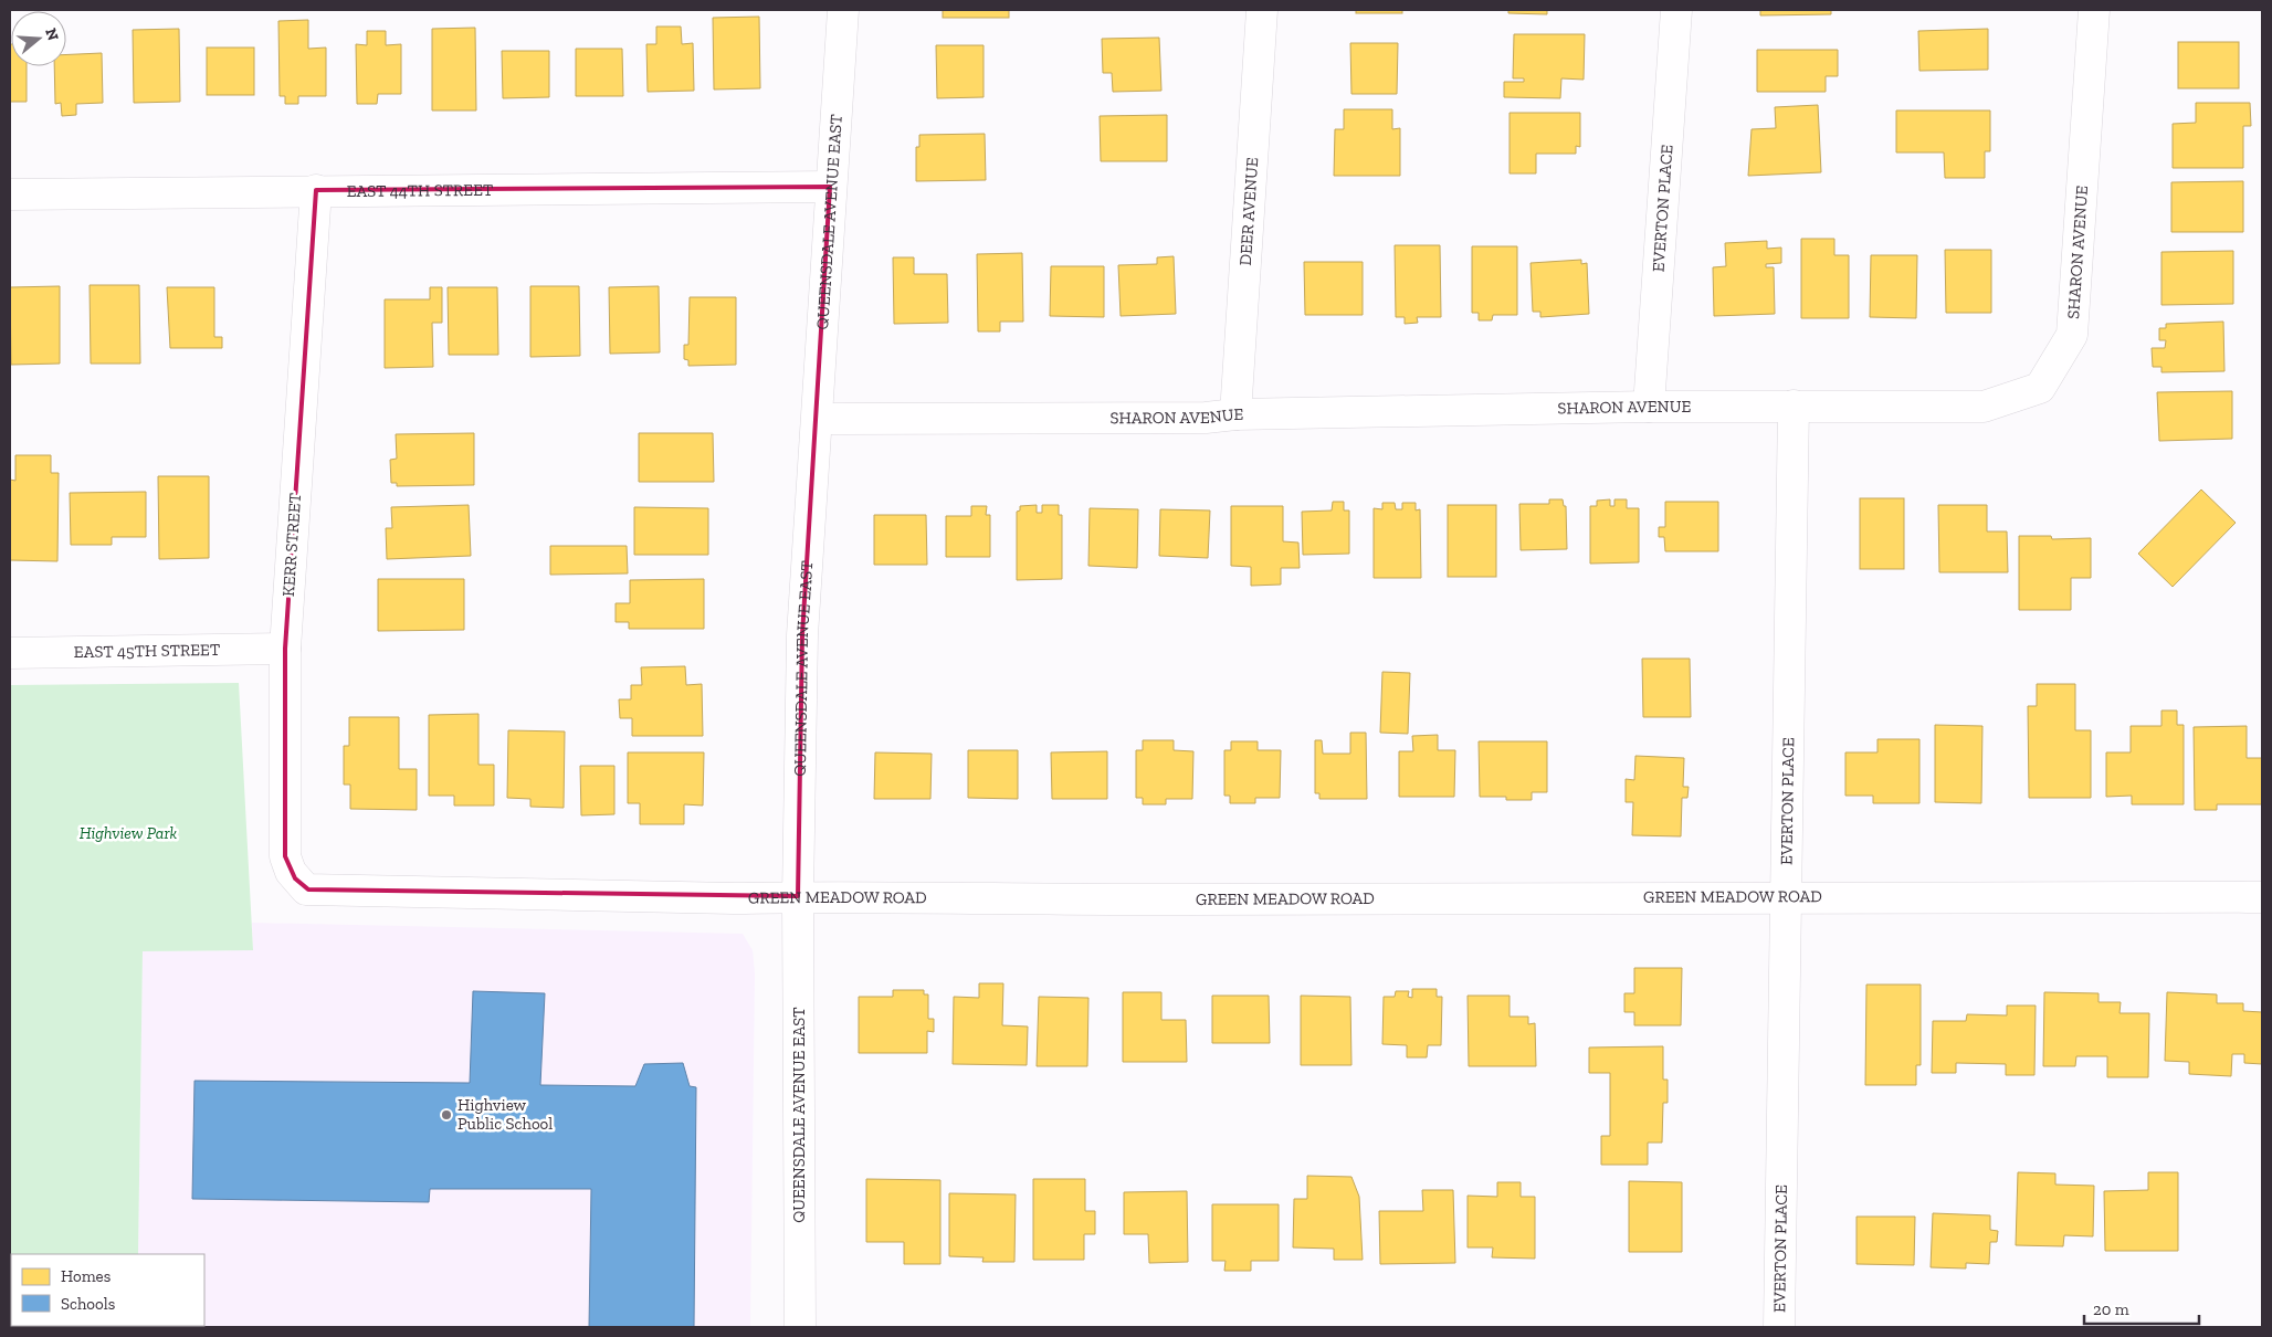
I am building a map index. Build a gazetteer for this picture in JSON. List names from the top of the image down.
{
  "streets": {
    "street": [
      "EAST 44TH STREET",
      "EVERTON PLACE",
      "DEER AVENUE",
      "QUEENSDALE AVENUE EAST",
      "SHARON AVENUE",
      "KERR STREET",
      "EAST 45TH STREET",
      "GREEN MEADOW ROAD"
    ]
  },
  "crossings": [
    ["EAST 44TH STREET", "QUEENSDALE AVENUE EAST"],
    ["EAST 44TH STREET", "KERR STREET"],
    ["EVERTON PLACE", "SHARON AVENUE"],
    ["EVERTON PLACE", "GREEN MEADOW ROAD"],
    ["DEER AVENUE", "SHARON AVENUE"],
    ["QUEENSDALE AVENUE EAST", "SHARON AVENUE"],
    ["QUEENSDALE AVENUE EAST", "GREEN MEADOW ROAD"],
    ["KERR STREET", "EAST 45TH STREET"],
    ["KERR STREET", "GREEN MEADOW ROAD"]
  ],
  "parks": ["Highview Park"],
  "places": ["Highview Public School"],
  "legend": ["Homes", "Schools"],
  "scale_bar": "20 m",
  "north": "right"
}
